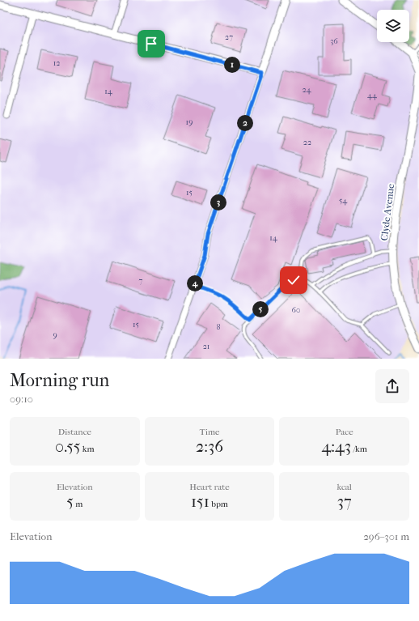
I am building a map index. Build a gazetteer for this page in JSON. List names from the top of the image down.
{
  "streets": {
    "street": ["Clyde Avenue"]
  },
  "house_numbers": [
    "27",
    "36",
    "12",
    "24",
    "14",
    "44",
    "19",
    "22",
    "15",
    "54",
    "14",
    "7",
    "60",
    "15",
    "8",
    "9",
    "21"
  ],
  "page": {
    "pins": [
      "1",
      "2",
      "3",
      "4",
      "5"
    ],
    "heading": ["Morning run", "09:10"],
    "stats": [
      ["Distance", "0.55 km"],
      ["Time", "2:36"],
      ["Pace", "4:43 /km"],
      ["Elevation", "5 m"],
      ["Heart rate", "151 bpm"],
      ["kcal", "37"]
    ],
    "chart": ["Elevation", "296–301 m"]
  }
}
